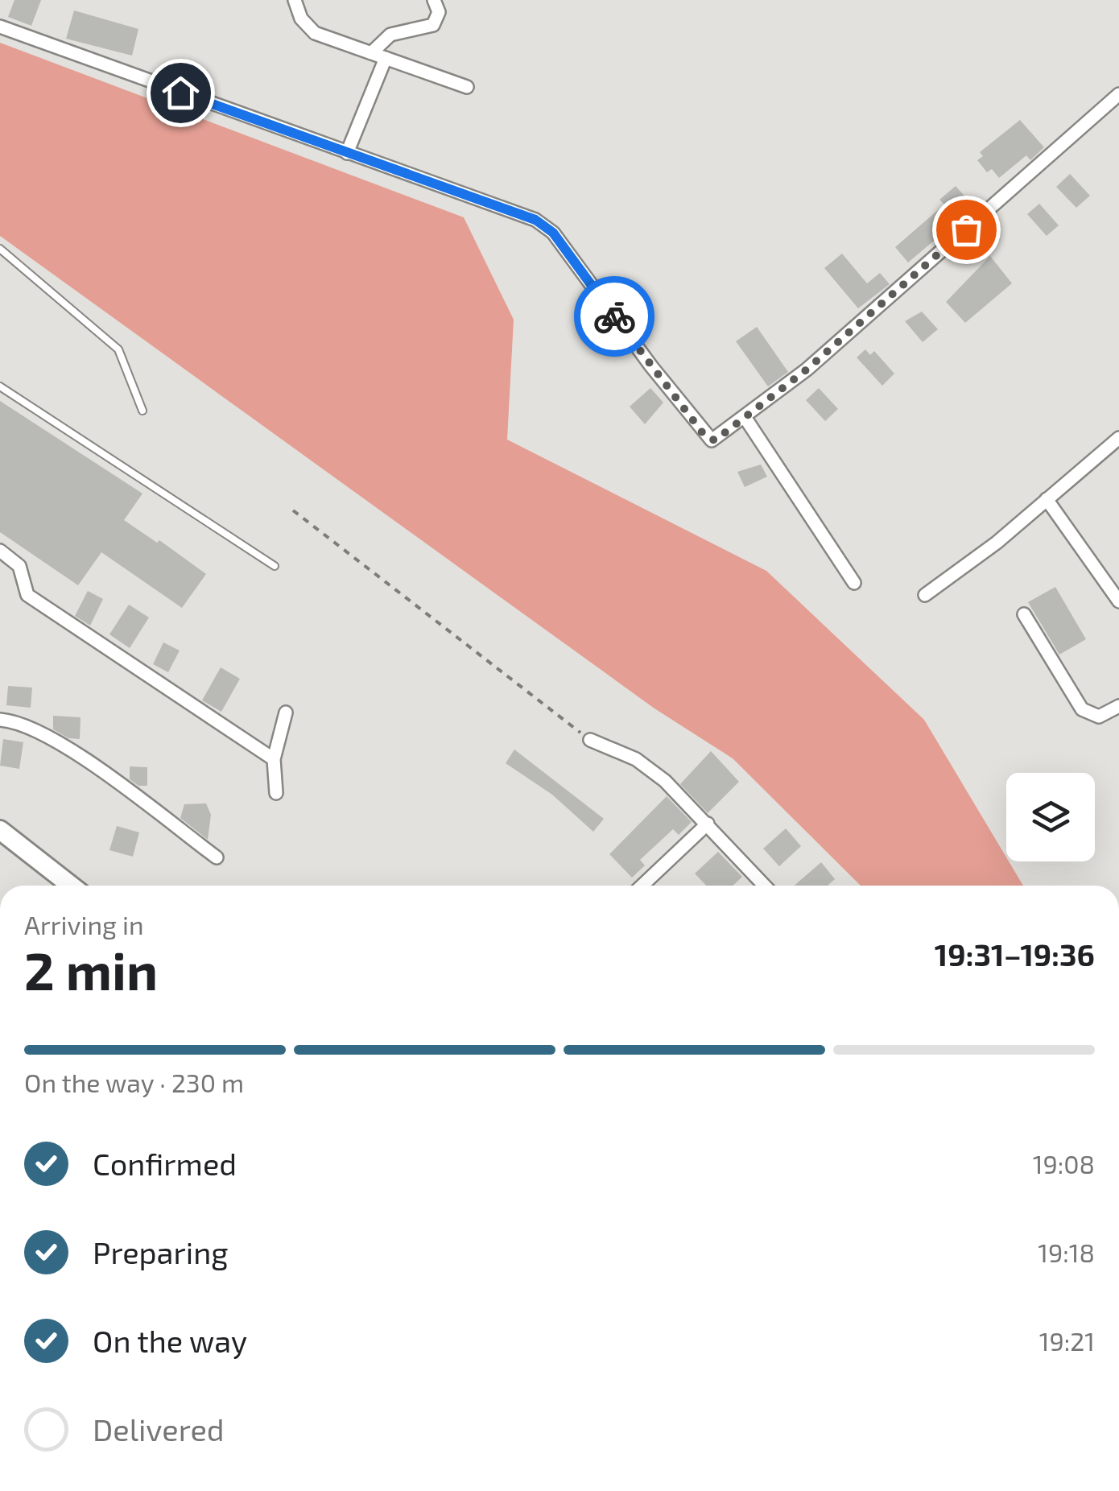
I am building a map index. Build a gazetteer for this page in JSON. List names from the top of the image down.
{
  "page": {
    "heading": ["2 min", "Arriving in", "19:31–19:36"],
    "bar": "On the way · 230 m",
    "list": [
      ["Confirmed", "19:08"],
      ["Preparing", "19:18"],
      ["On the way", "19:21"],
      "Delivered"
    ]
  }
}
